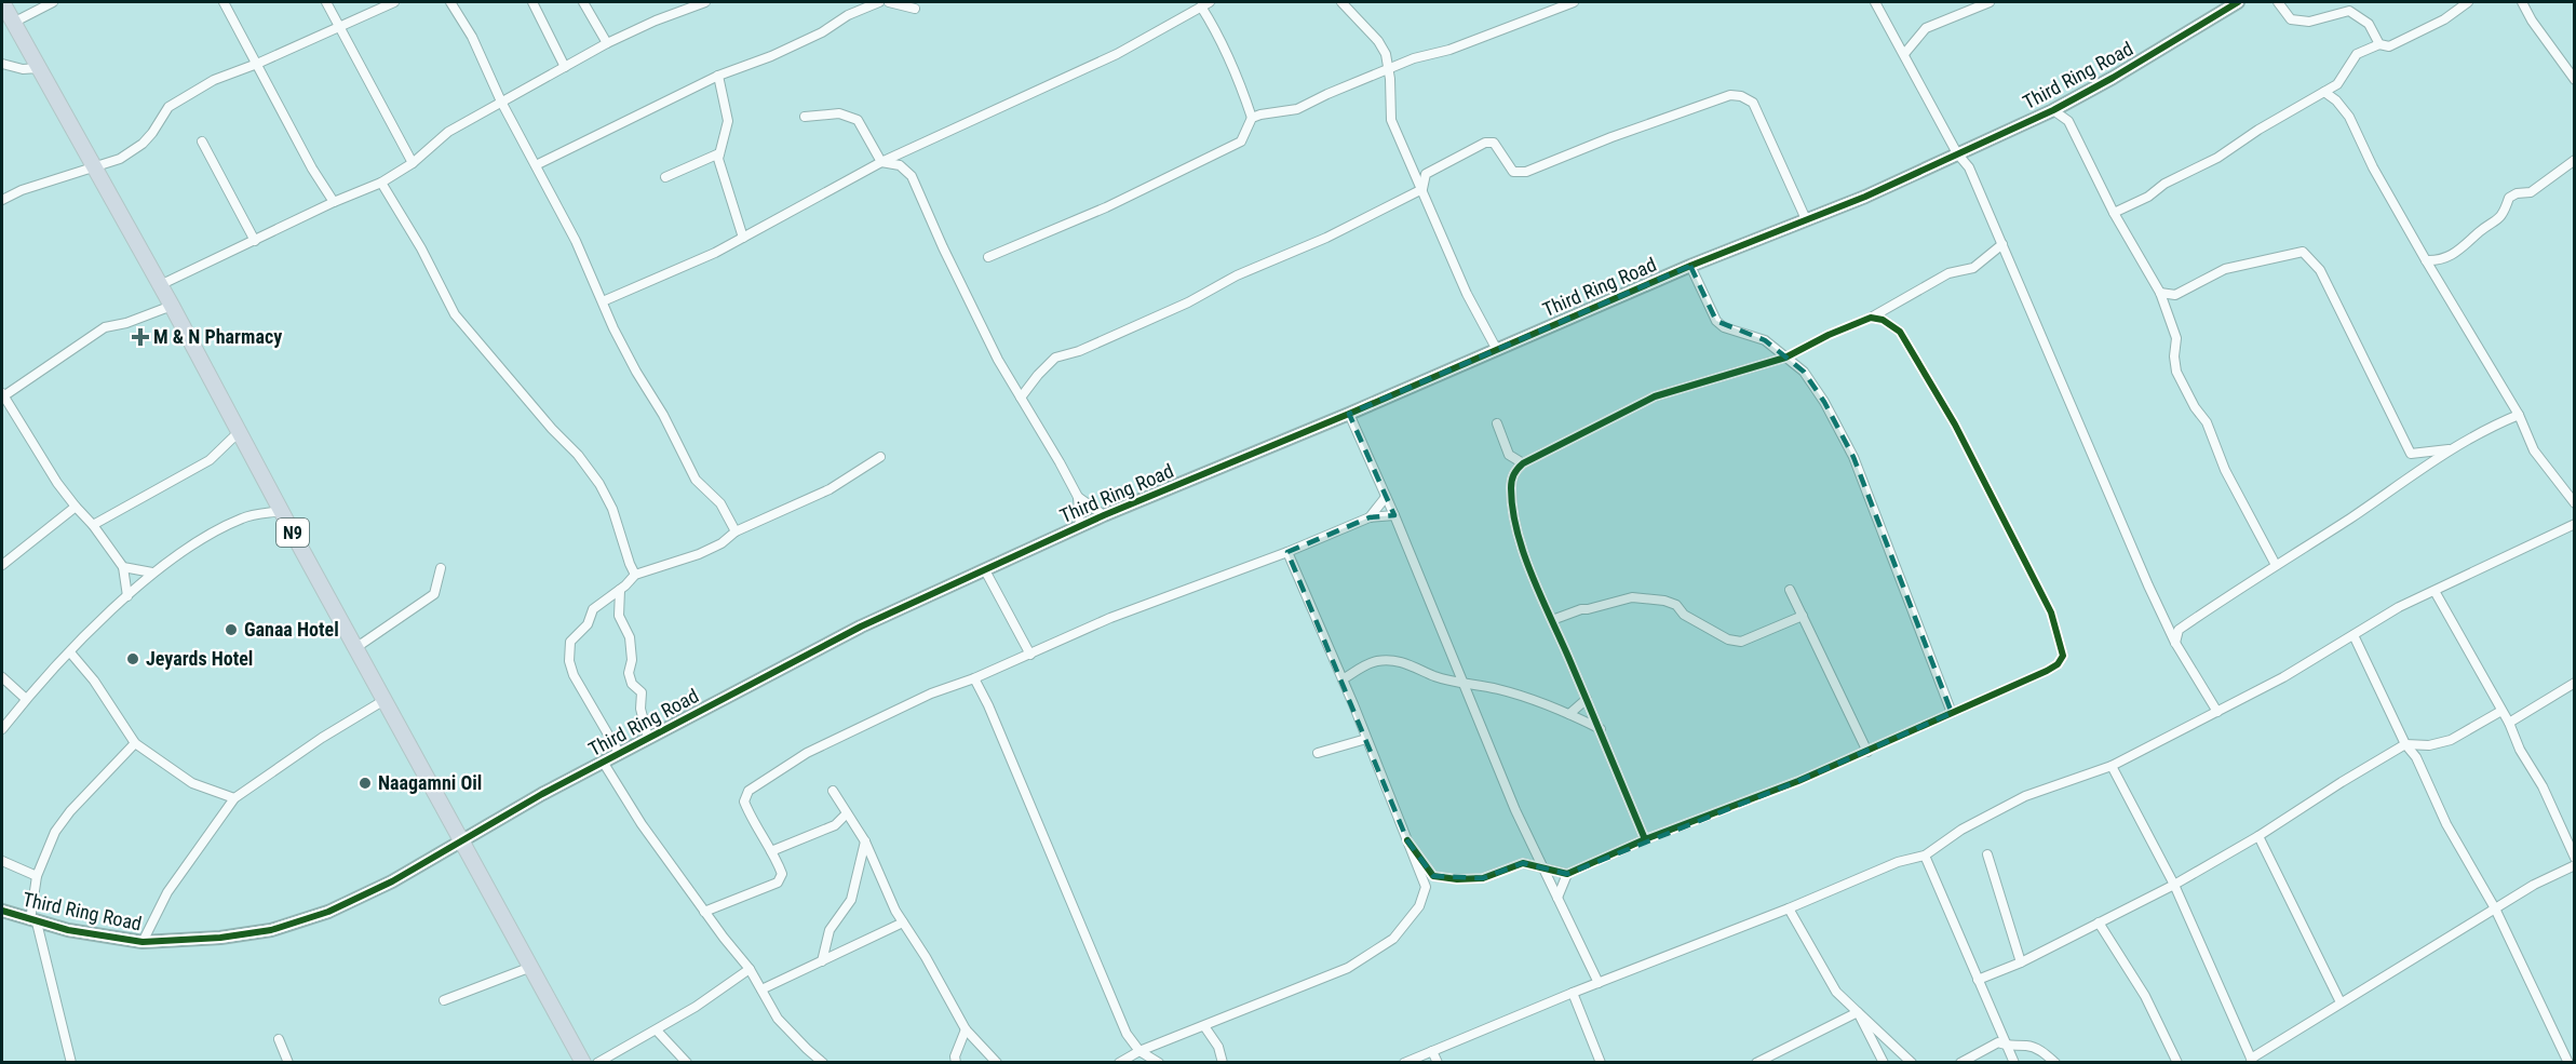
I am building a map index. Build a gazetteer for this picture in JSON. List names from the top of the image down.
{
  "streets": {
    "highway": ["N9"],
    "street": ["Third Ring Road"]
  },
  "crossings": [
    ["Third Ring Road", "N9"]
  ],
  "places": {
    "health": ["M & N Pharmacy"],
    "other": ["Ganaa Hotel", "Jeyards Hotel", "Naagamni Oil"]
  }
}
